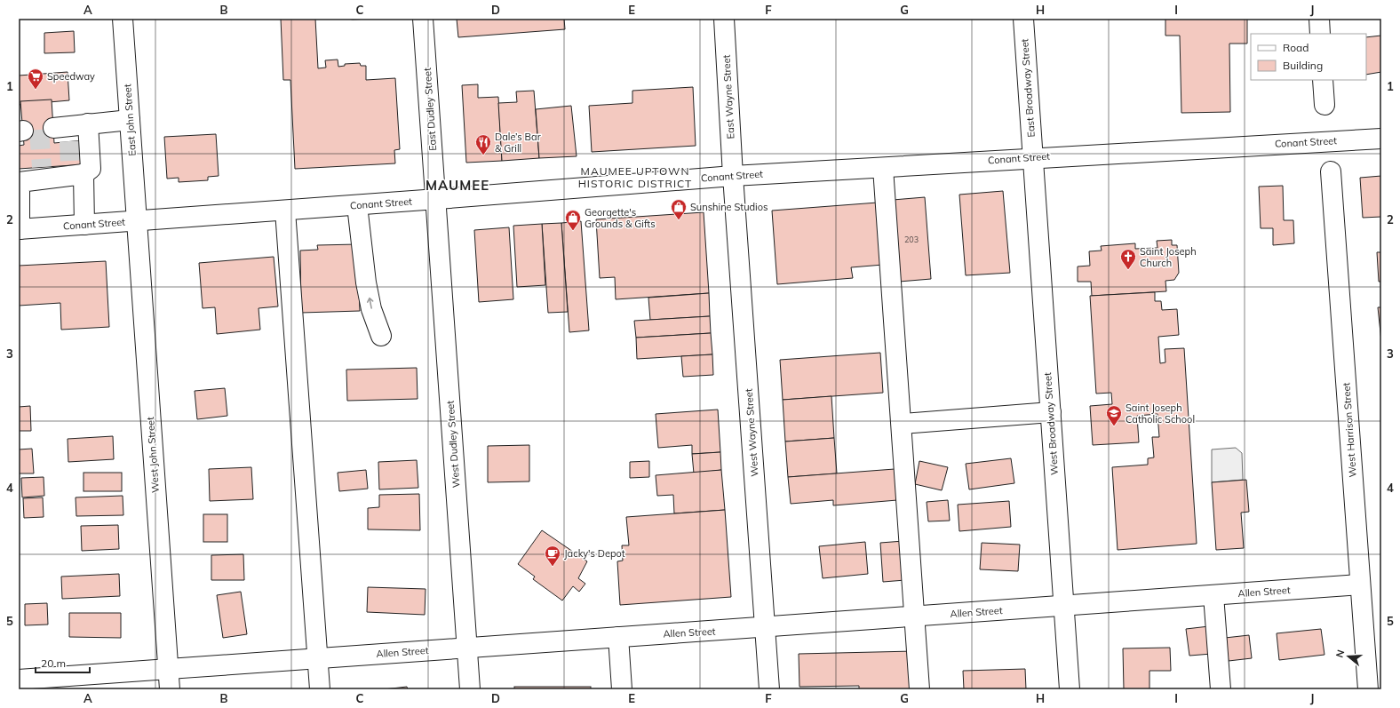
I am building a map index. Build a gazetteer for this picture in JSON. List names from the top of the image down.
{
  "streets": {
    "street": [
      "East Broadway Street",
      "East Wayne Street",
      "East Dudley Street",
      "East John Street",
      "Conant Street",
      "West Broadway Street",
      "West Harrison Street",
      "West Wayne Street",
      "West Dudley Street",
      "West John Street",
      "Allen Street"
    ]
  },
  "crossings": [
    ["East Broadway Street", "Conant Street"],
    ["East Broadway Street", "West Broadway Street"],
    ["East Wayne Street", "Conant Street"],
    ["East Wayne Street", "West Wayne Street"],
    ["East Dudley Street", "Conant Street"],
    ["East Dudley Street", "West Dudley Street"],
    ["East John Street", "Conant Street"],
    ["East John Street", "West John Street"],
    ["Conant Street", "West Broadway Street"],
    ["Conant Street", "West Wayne Street"],
    ["Conant Street", "West Dudley Street"],
    ["Conant Street", "West John Street"],
    ["West Broadway Street", "Allen Street"],
    ["West Harrison Street", "Allen Street"],
    ["West Wayne Street", "Allen Street"],
    ["West Dudley Street", "Allen Street"],
    ["West John Street", "Allen Street"]
  ],
  "districts": ["MAUMEE UPTOWN HISTORIC DISTRICT", "MAUMEE"],
  "places": {
    "supermarket": ["Speedway"],
    "restaurant": ["Dale’s Bar & Grill"],
    "shop": ["Sunshine Studios", "Georgette's Grounds & Gifts"],
    "church": ["Saint Joseph Church"],
    "school or university": ["Saint Joseph Catholic School"],
    "cafe": ["Jacky's Depot"]
  },
  "house_numbers": ["203"],
  "legend": ["Road", "Building"],
  "scale_bar": "20 m",
  "north": "left",
  "grid": {
    "columns": [
      "A",
      "B",
      "C",
      "D",
      "E",
      "F",
      "G",
      "H",
      "I",
      "J"
    ],
    "rows": [
      "1",
      "2",
      "3",
      "4",
      "5"
    ]
  }
}
